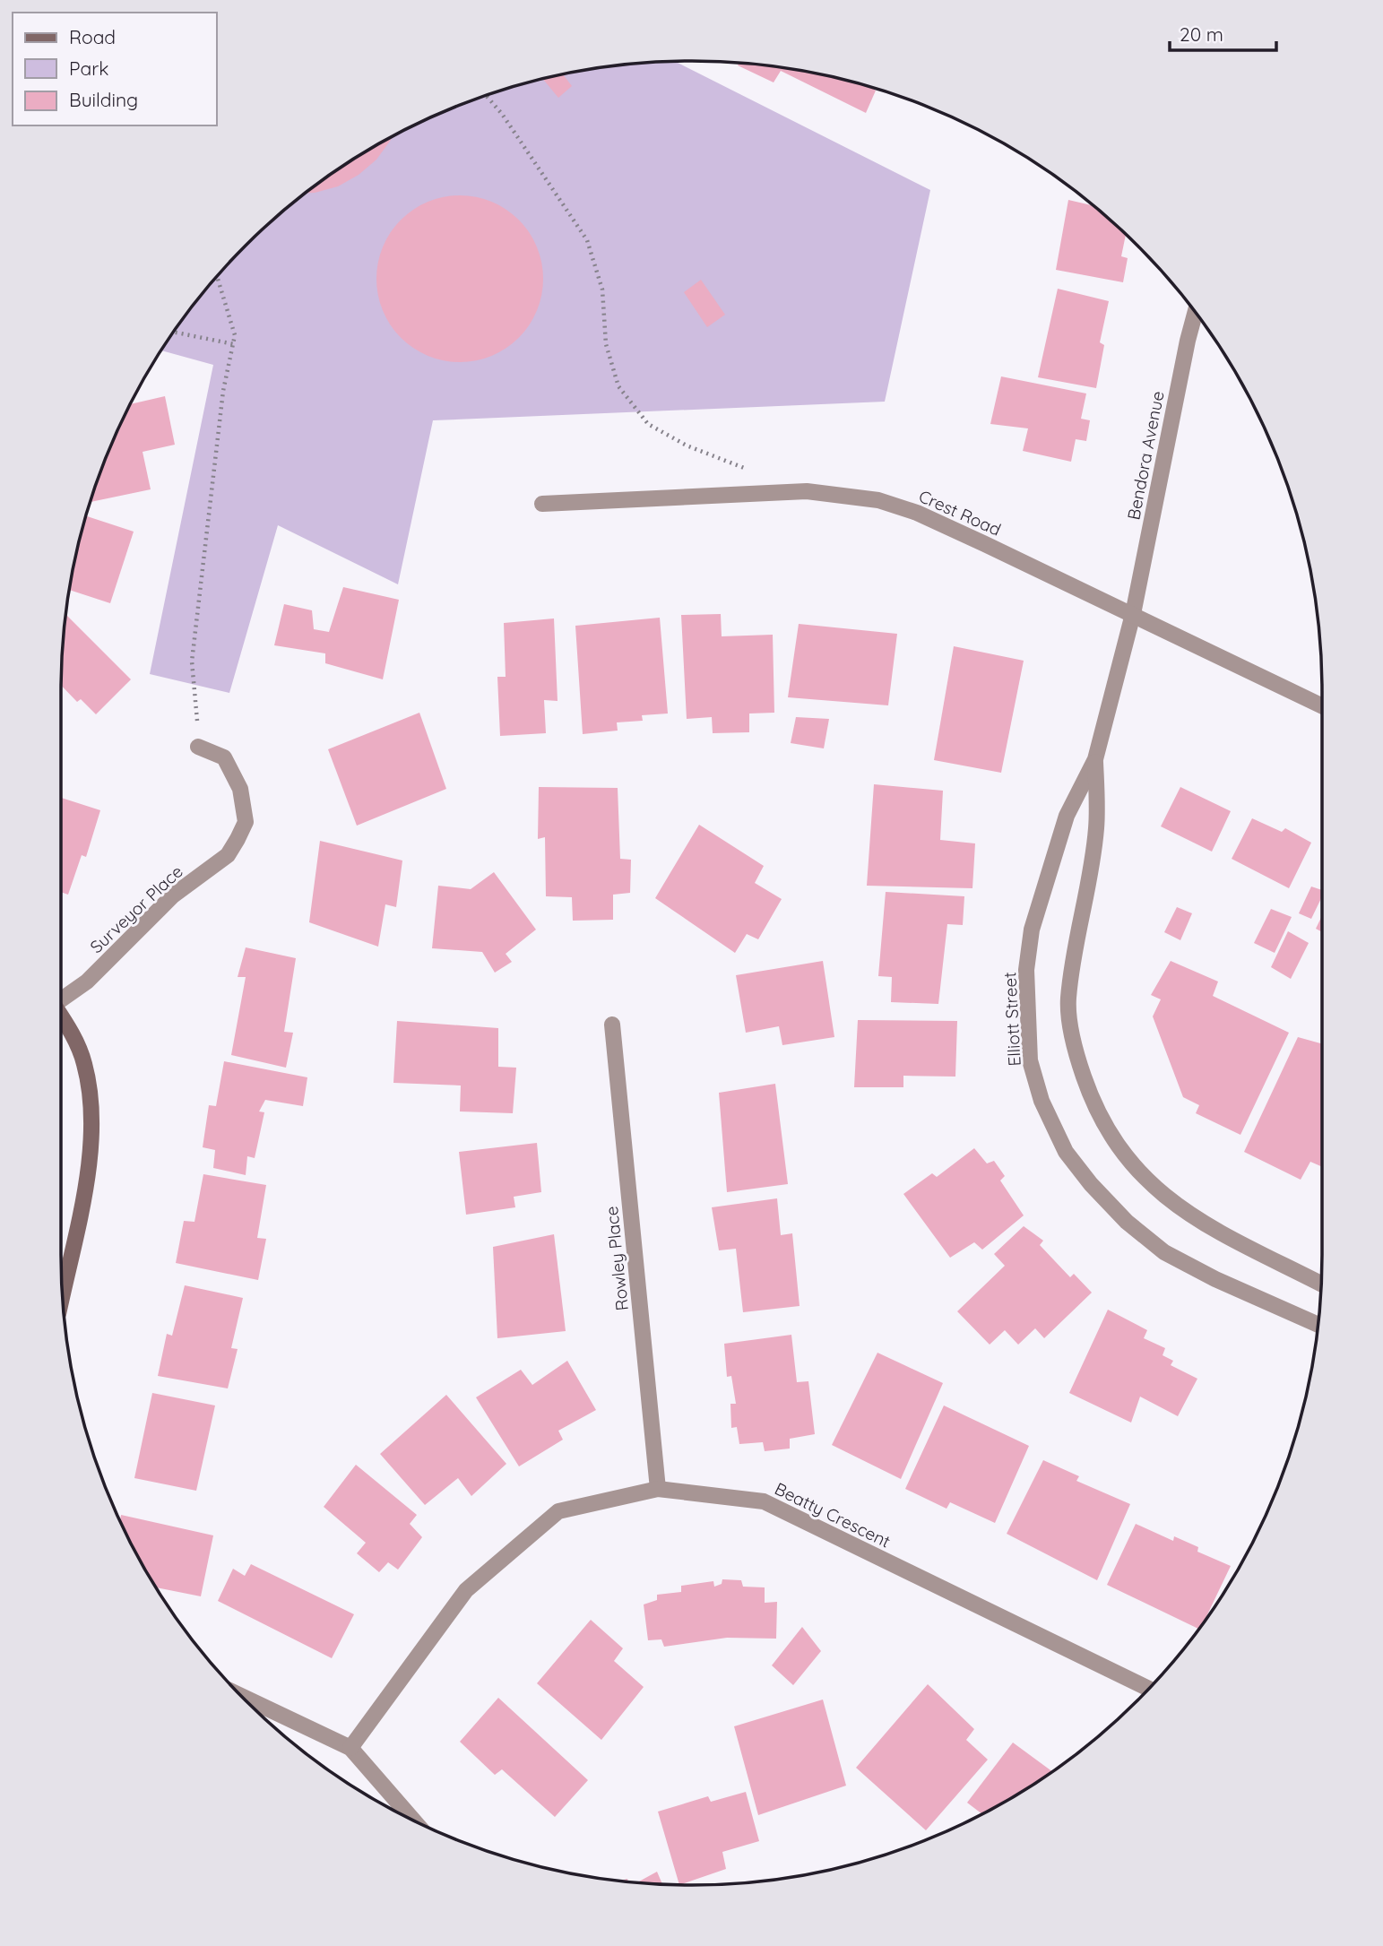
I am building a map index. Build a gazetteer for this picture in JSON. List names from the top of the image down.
{
  "streets": {
    "street": [
      "Bendora Avenue",
      "Crest Road",
      "Surveyor Place",
      "Elliott Street",
      "Rowley Place",
      "Beatty Crescent"
    ]
  },
  "crossings": [
    ["Bendora Avenue", "Crest Road"],
    ["Bendora Avenue", "Elliott Street"],
    ["Crest Road", "Elliott Street"],
    ["Rowley Place", "Beatty Crescent"]
  ],
  "legend": ["Road", "Park", "Building"],
  "scale_bar": "20 m"
}
